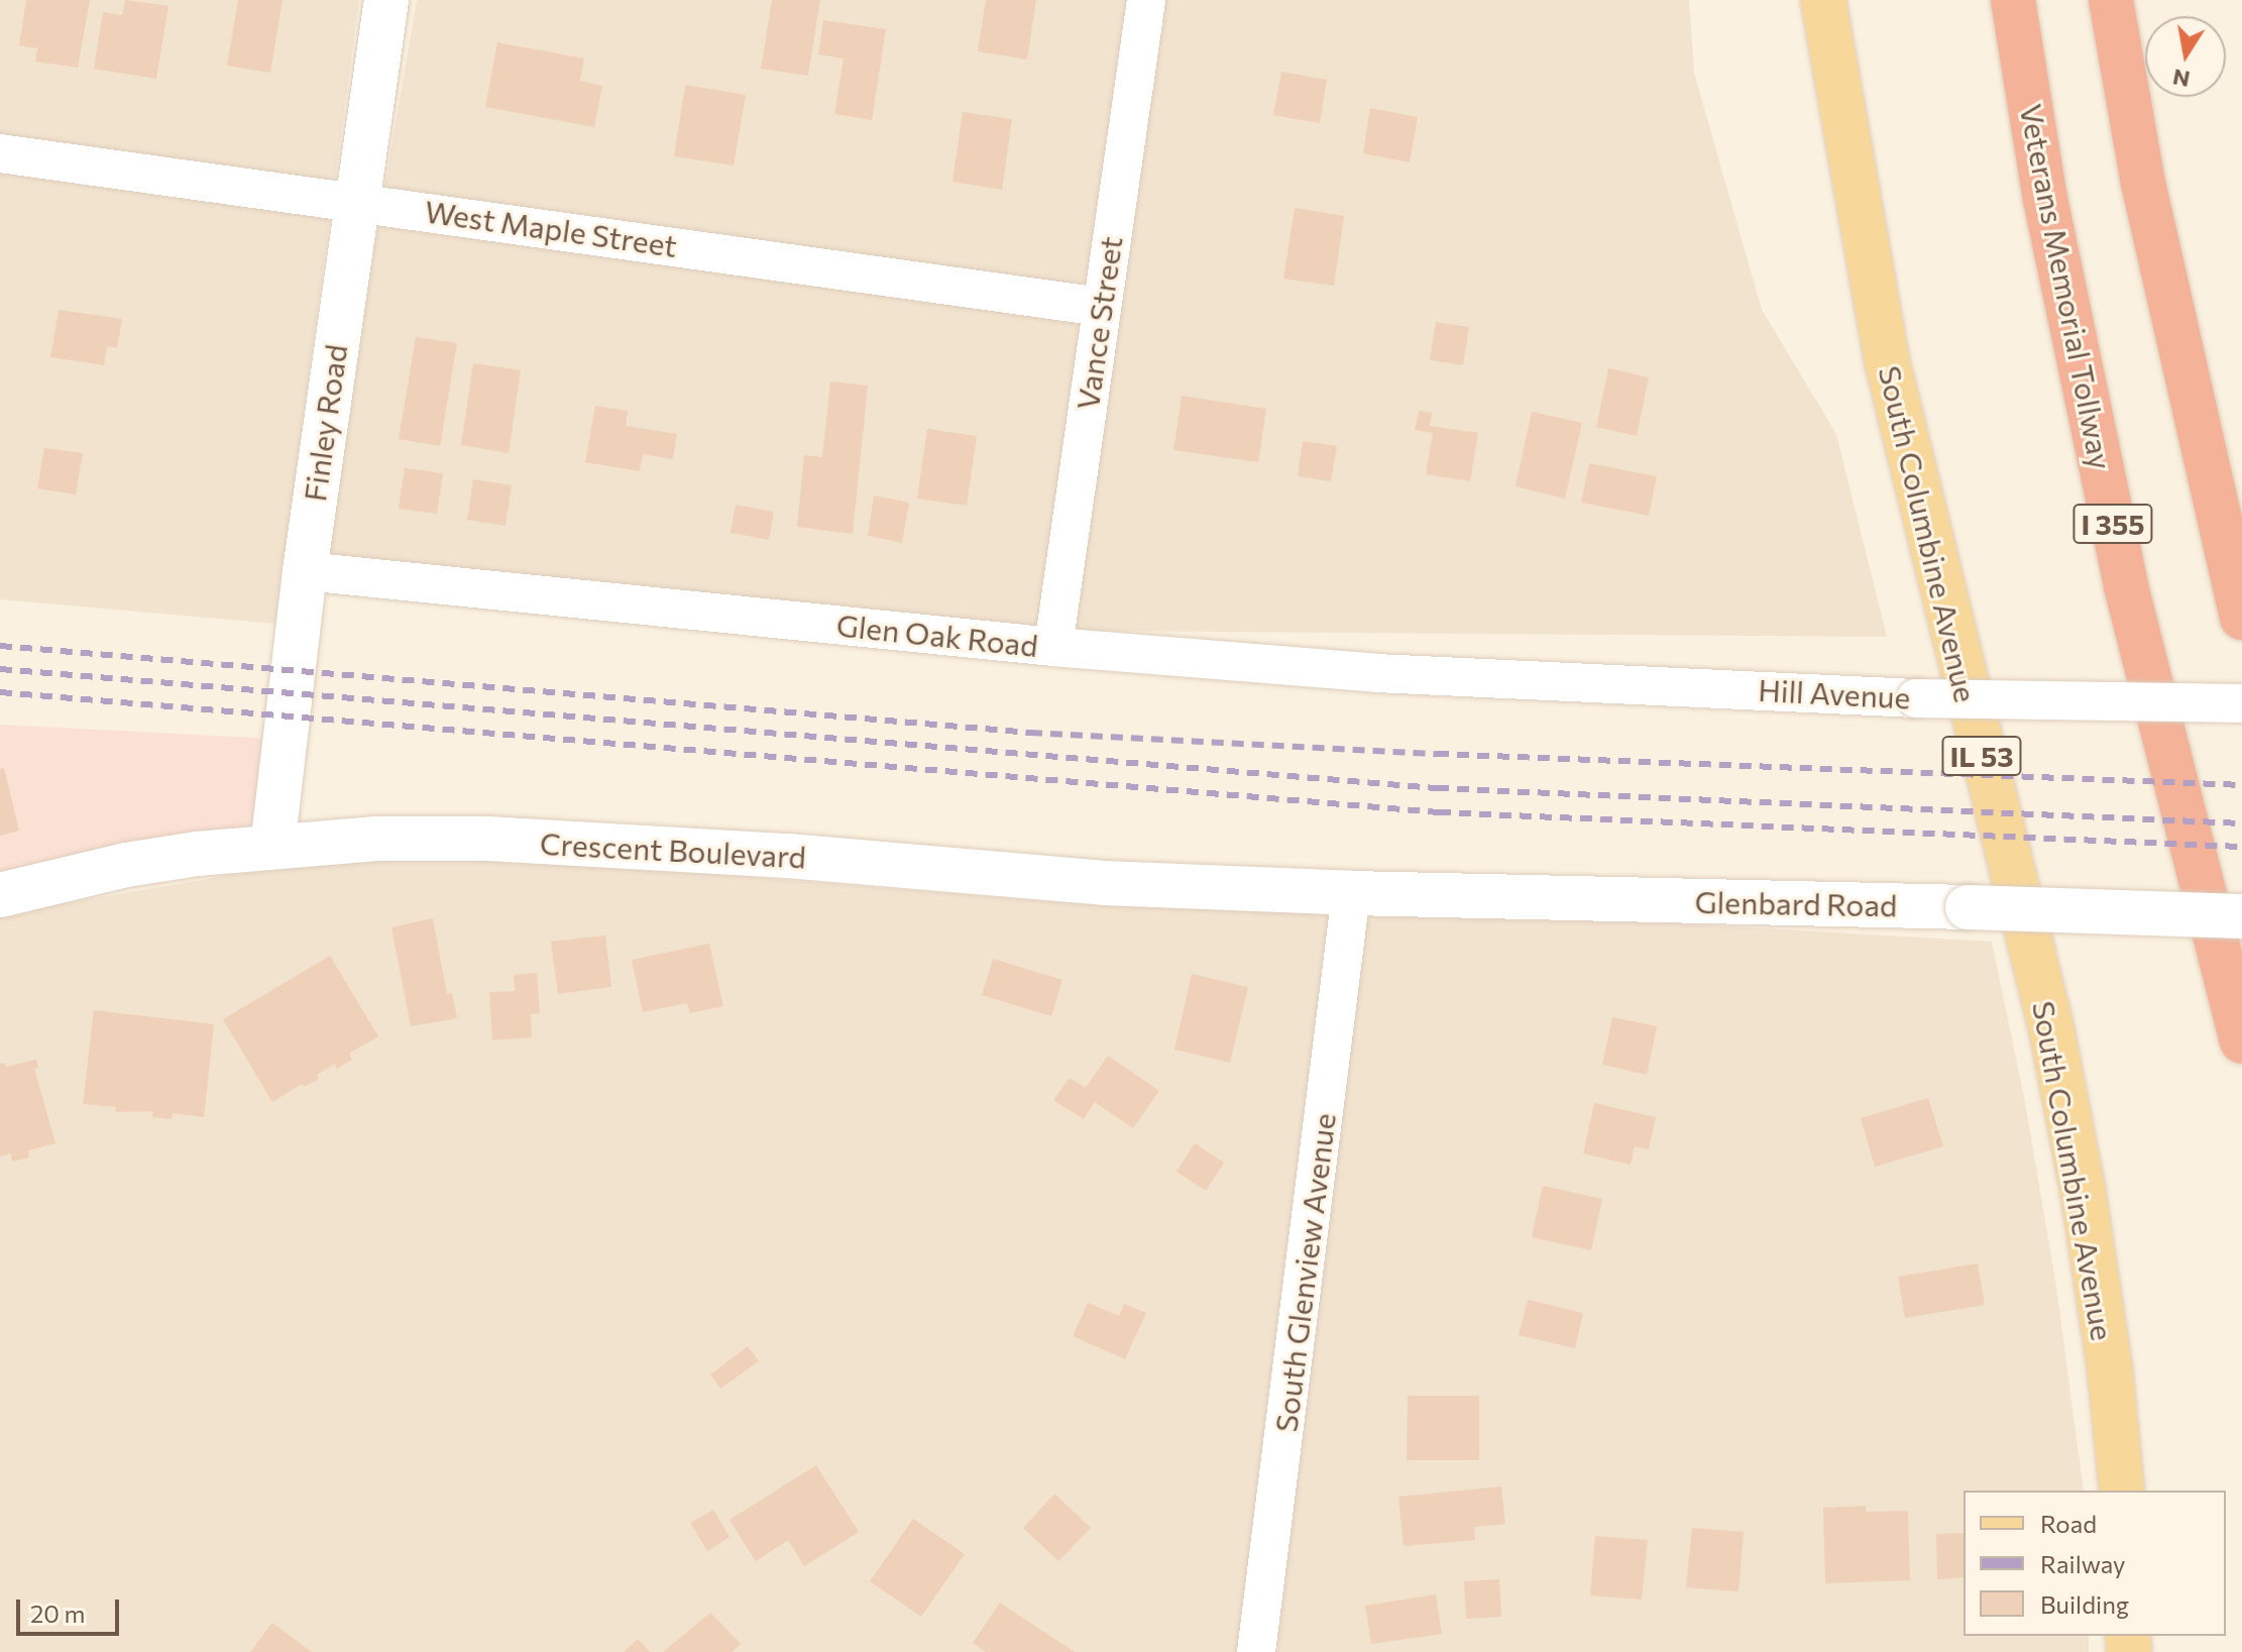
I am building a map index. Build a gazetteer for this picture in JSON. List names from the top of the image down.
{
  "streets": {
    "highway": ["Veterans Memorial Tollway", "I 355"],
    "main road": ["South Columbine Avenue", "IL 53"],
    "street": [
      "West Maple Street",
      "Vance Street",
      "Finley Road",
      "Glen Oak Road",
      "Hill Avenue",
      "Crescent Boulevard",
      "Glenbard Road",
      "South Glenview Avenue"
    ]
  },
  "crossings": [
    ["West Maple Street", "Vance Street"],
    ["West Maple Street", "Finley Road"],
    ["Vance Street", "Glen Oak Road"],
    ["Finley Road", "Glen Oak Road"],
    ["Finley Road", "Crescent Boulevard"],
    ["Glen Oak Road", "Hill Avenue"],
    ["Crescent Boulevard", "Glenbard Road"],
    ["Crescent Boulevard", "South Glenview Avenue"],
    ["Glenbard Road", "South Glenview Avenue"]
  ],
  "legend": ["Road", "Railway", "Building"],
  "scale_bar": "20 m",
  "north": "bottom"
}
